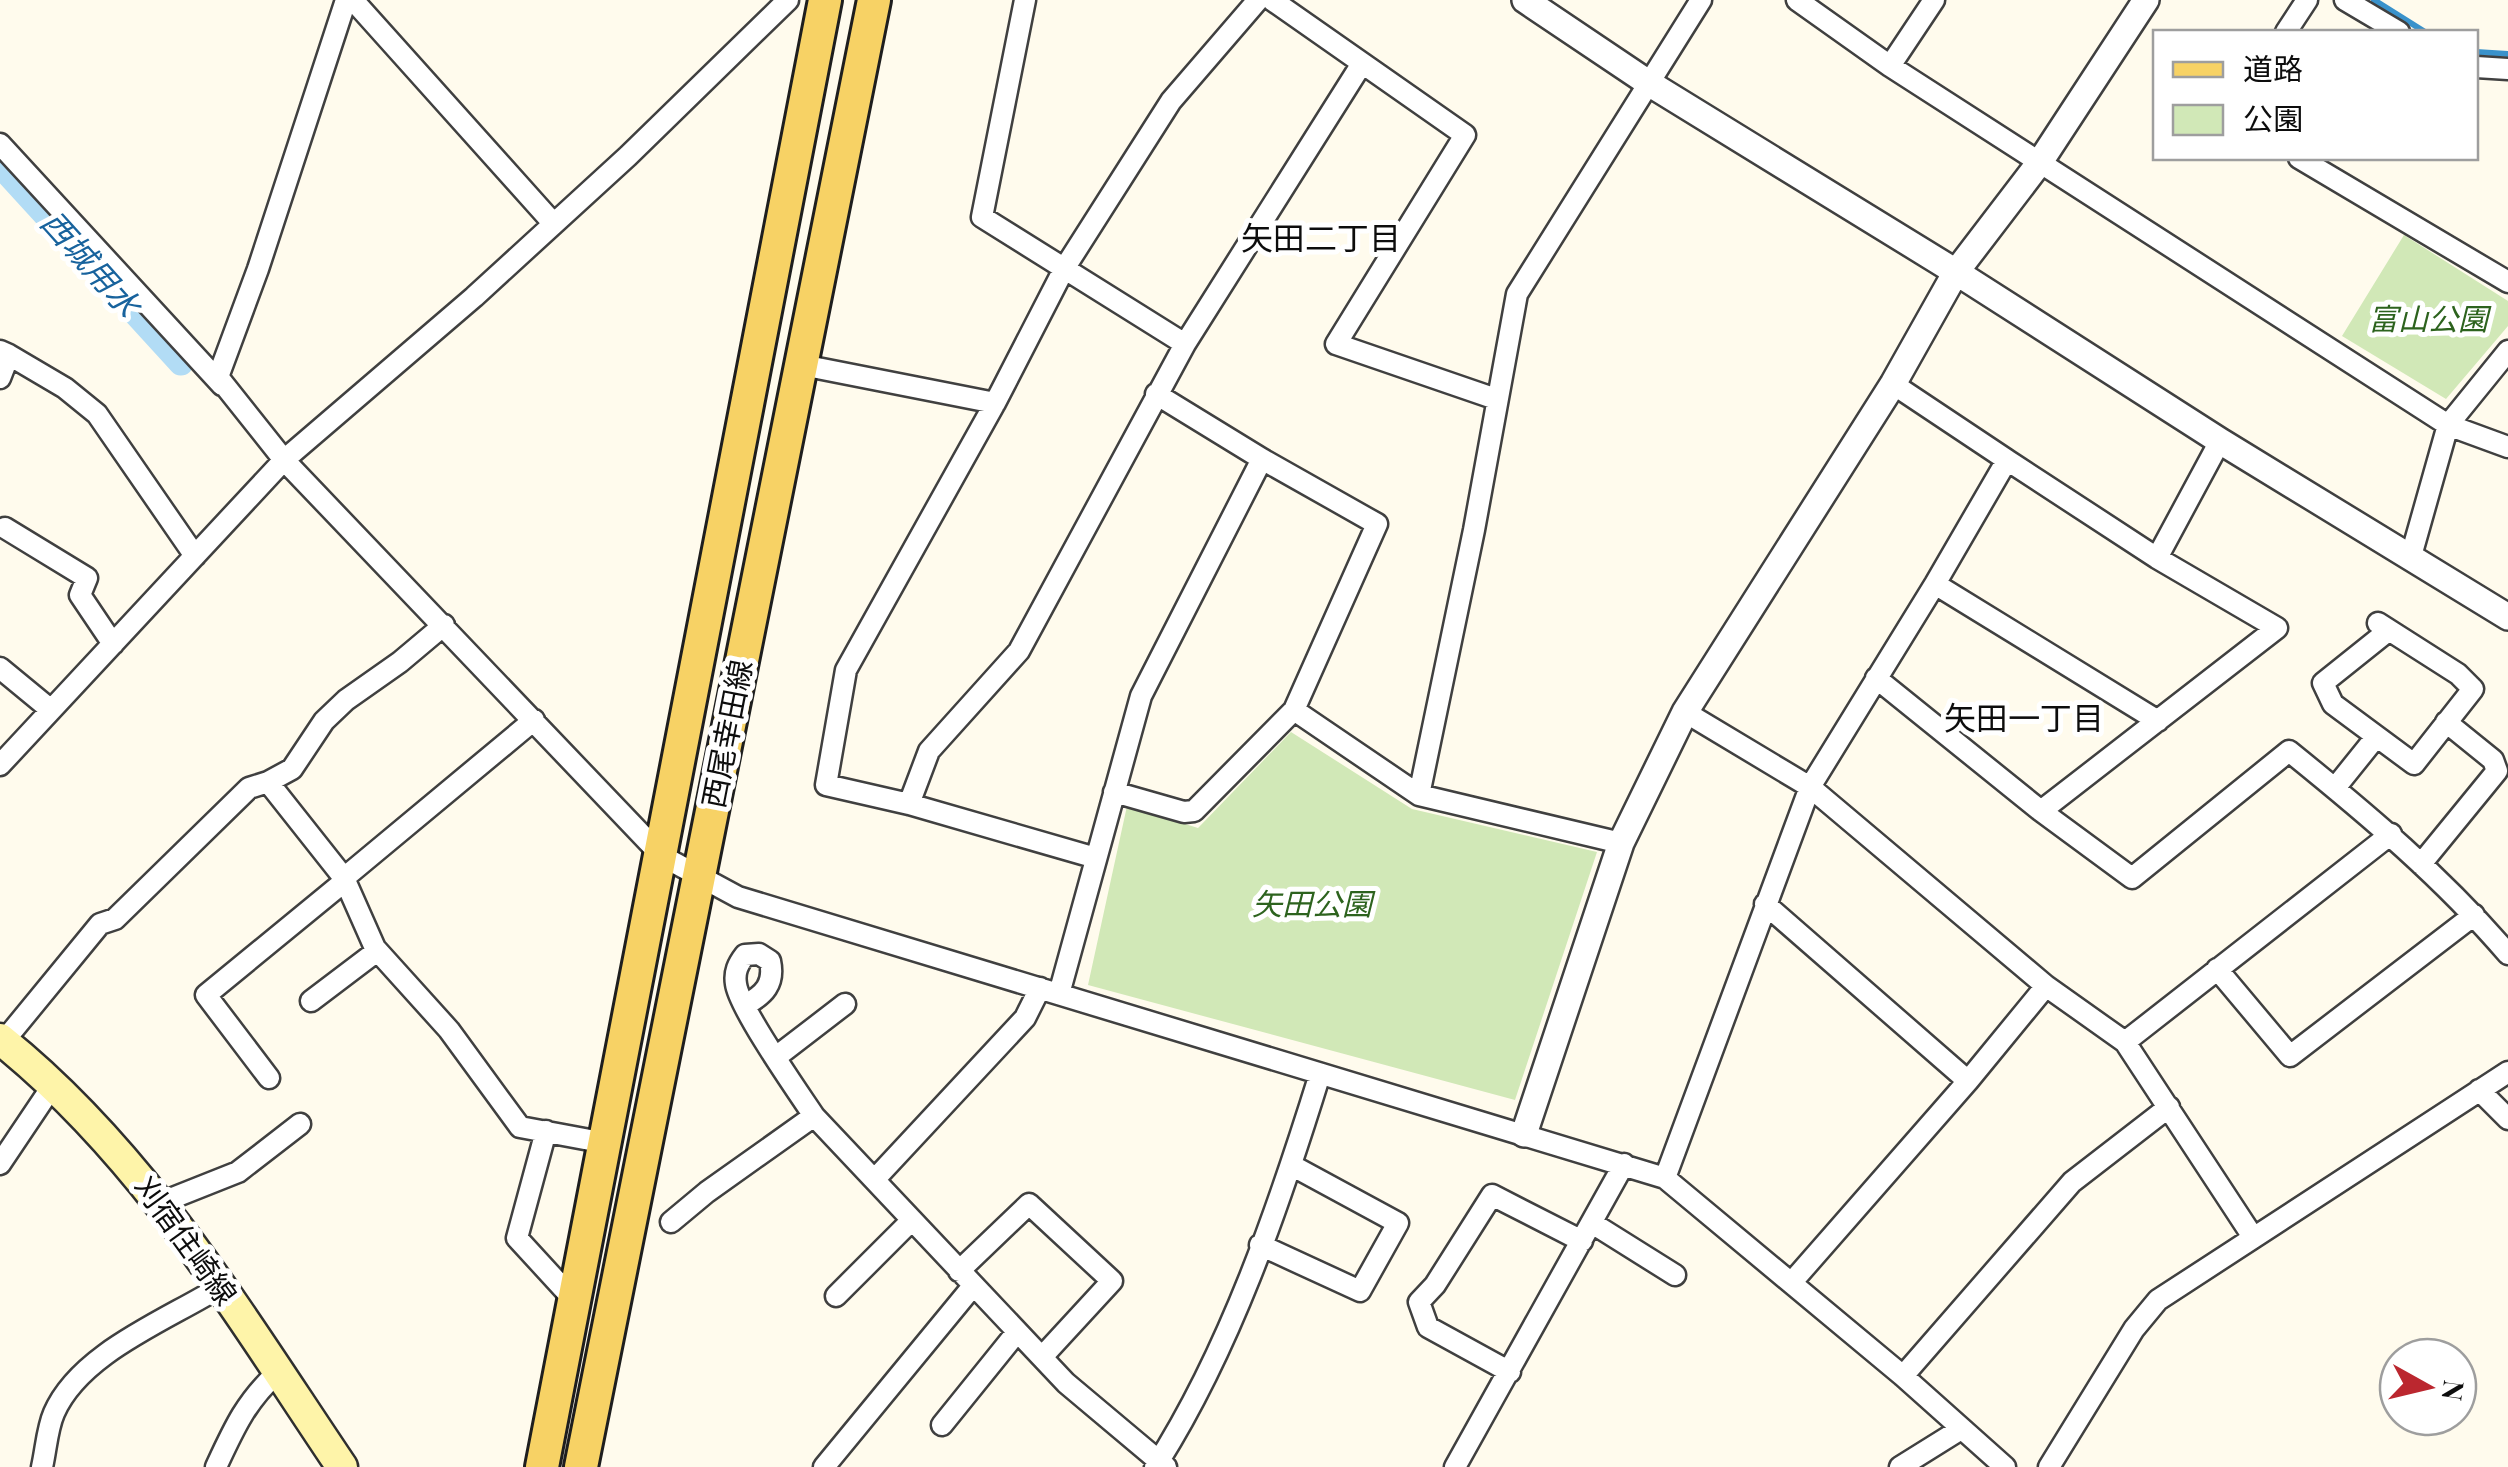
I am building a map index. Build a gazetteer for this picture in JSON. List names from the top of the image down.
{
  "streets": {
    "main road": ["西尾幸田線", "刈宿住崎線"]
  },
  "districts": ["矢田二丁目", "矢田一丁目"],
  "water": ["西城用水"],
  "parks": ["富山公園", "矢田公園"],
  "legend": ["道路", "公園"],
  "north": "right"
}
